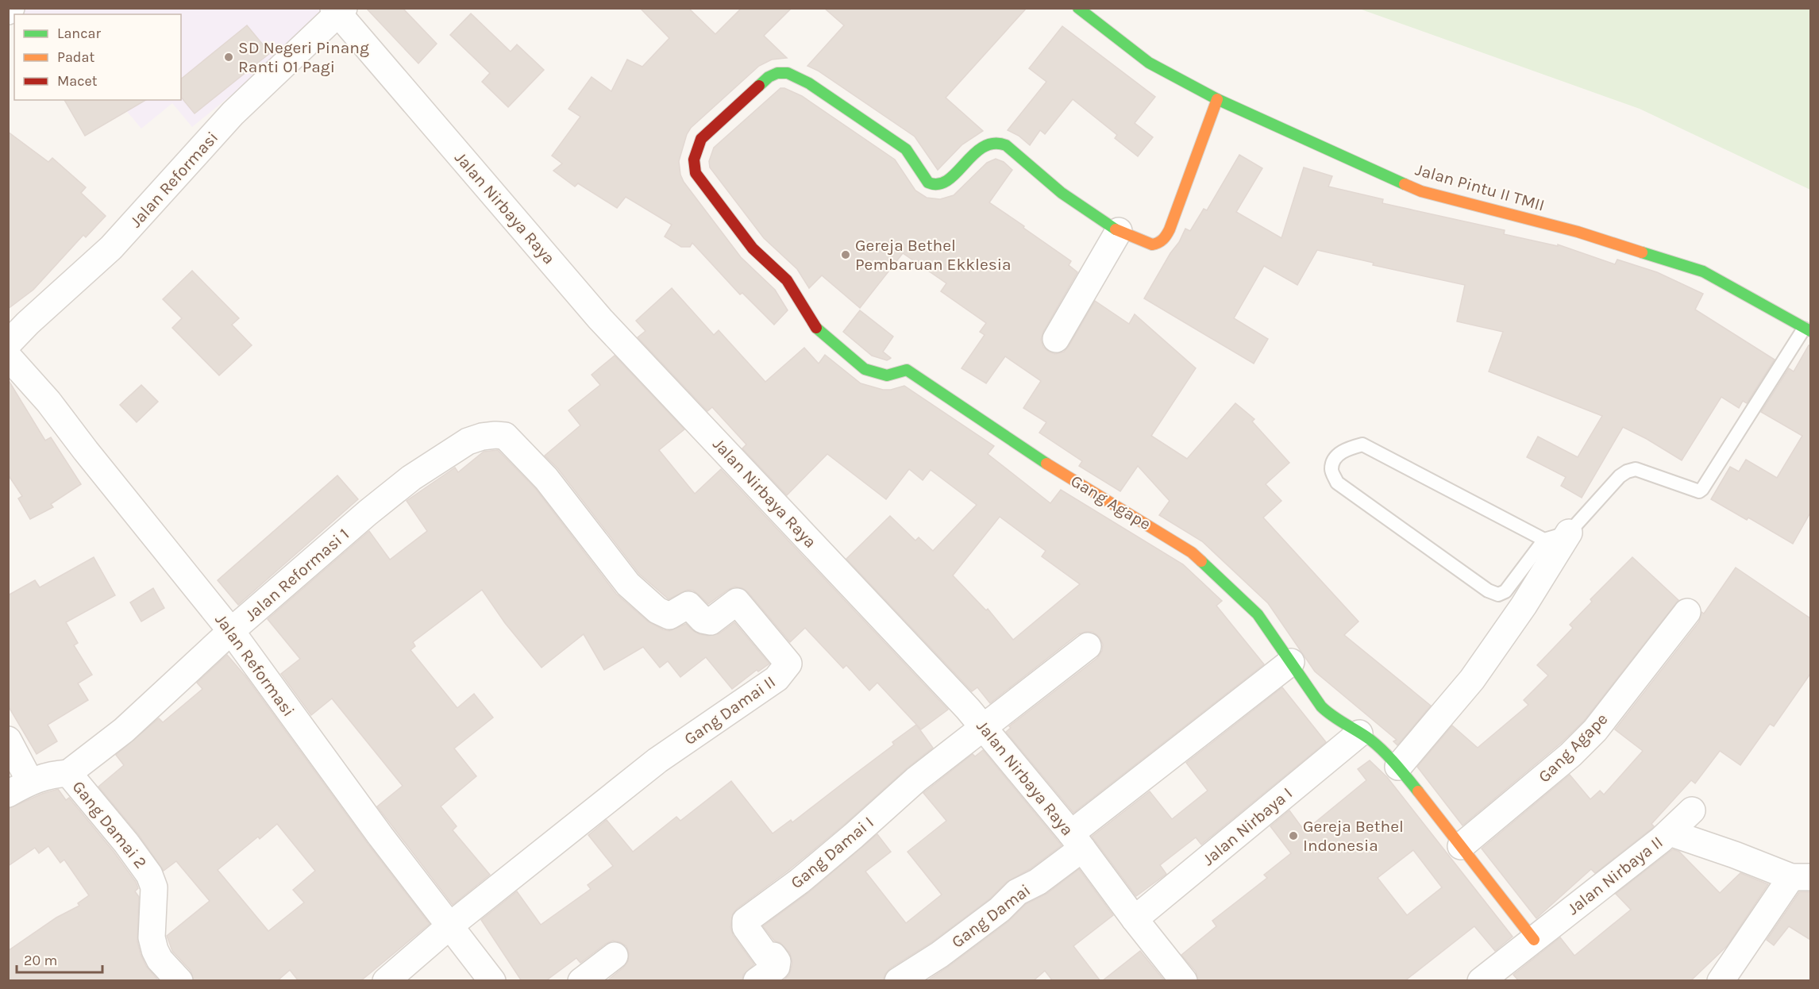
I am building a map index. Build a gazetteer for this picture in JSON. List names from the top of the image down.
{
  "streets": {
    "street": [
      "Jalan Reformasi",
      "Jalan Pintu II TMII",
      "Jalan Nirbaya Raya",
      "Gang Agape",
      "Jalan Reformasi 1",
      "Gang Damai II",
      "Gang Damai 2",
      "Jalan Nirbaya I",
      "Gang Damai I",
      "Jalan Nirbaya II",
      "Gang Damai"
    ]
  },
  "crossings": [
    ["Jalan Reformasi", "Jalan Nirbaya Raya"],
    ["Jalan Reformasi", "Jalan Reformasi 1"],
    ["Jalan Reformasi", "Gang Damai II"],
    ["Jalan Nirbaya Raya", "Jalan Nirbaya I"],
    ["Jalan Nirbaya Raya", "Gang Damai I"],
    ["Jalan Nirbaya Raya", "Gang Damai"],
    ["Gang Agape", "Jalan Nirbaya I"],
    ["Gang Agape", "Jalan Nirbaya II"],
    ["Jalan Reformasi 1", "Gang Damai II"],
    ["Jalan Reformasi 1", "Gang Damai 2"]
  ],
  "places": ["SD Negeri Pinang Ranti 01 Pagi", "Gereja Bethel Pembaruan Ekklesia", "Gereja Bethel Indonesia"],
  "legend": ["Lancar", "Padat", "Macet"],
  "scale_bar": "20 m"
}
